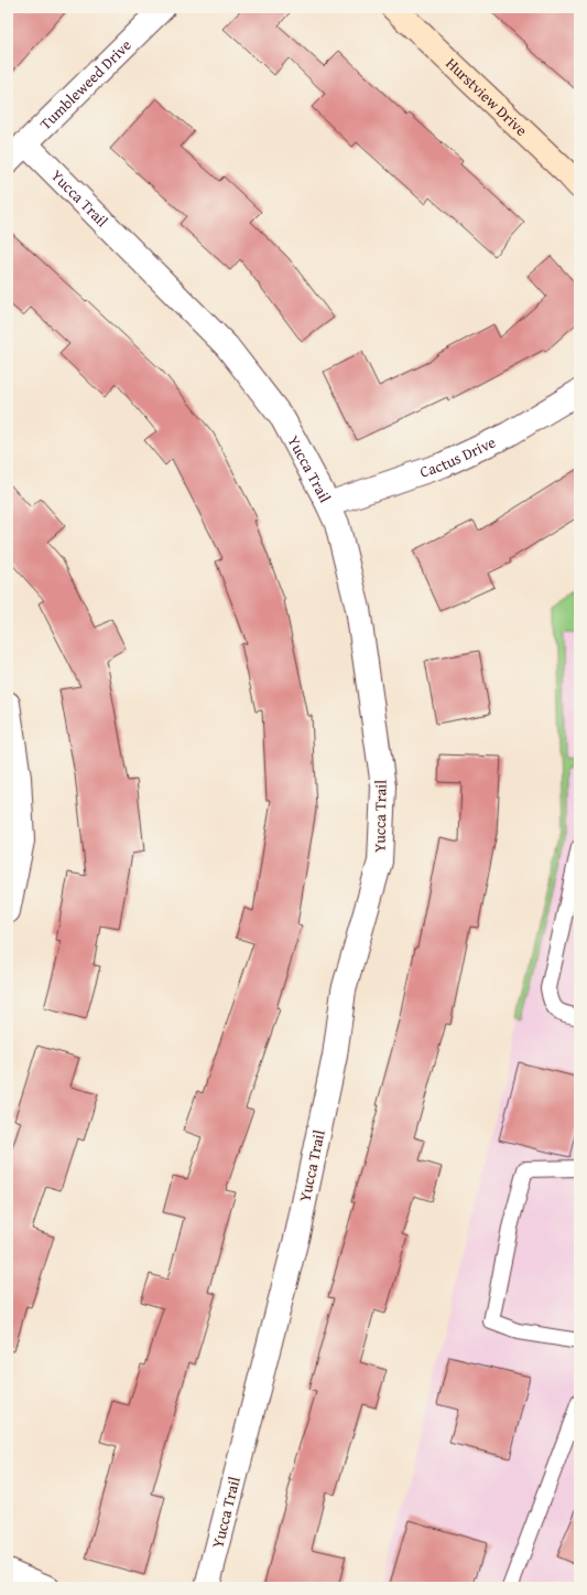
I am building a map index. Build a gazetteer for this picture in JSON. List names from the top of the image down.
{
  "streets": {
    "street": [
      "Tumbleweed Drive",
      "Hurstview Drive",
      "Yucca Trail",
      "Cactus Drive"
    ]
  },
  "crossings": [
    ["Tumbleweed Drive", "Yucca Trail"],
    ["Yucca Trail", "Cactus Drive"]
  ]
}
